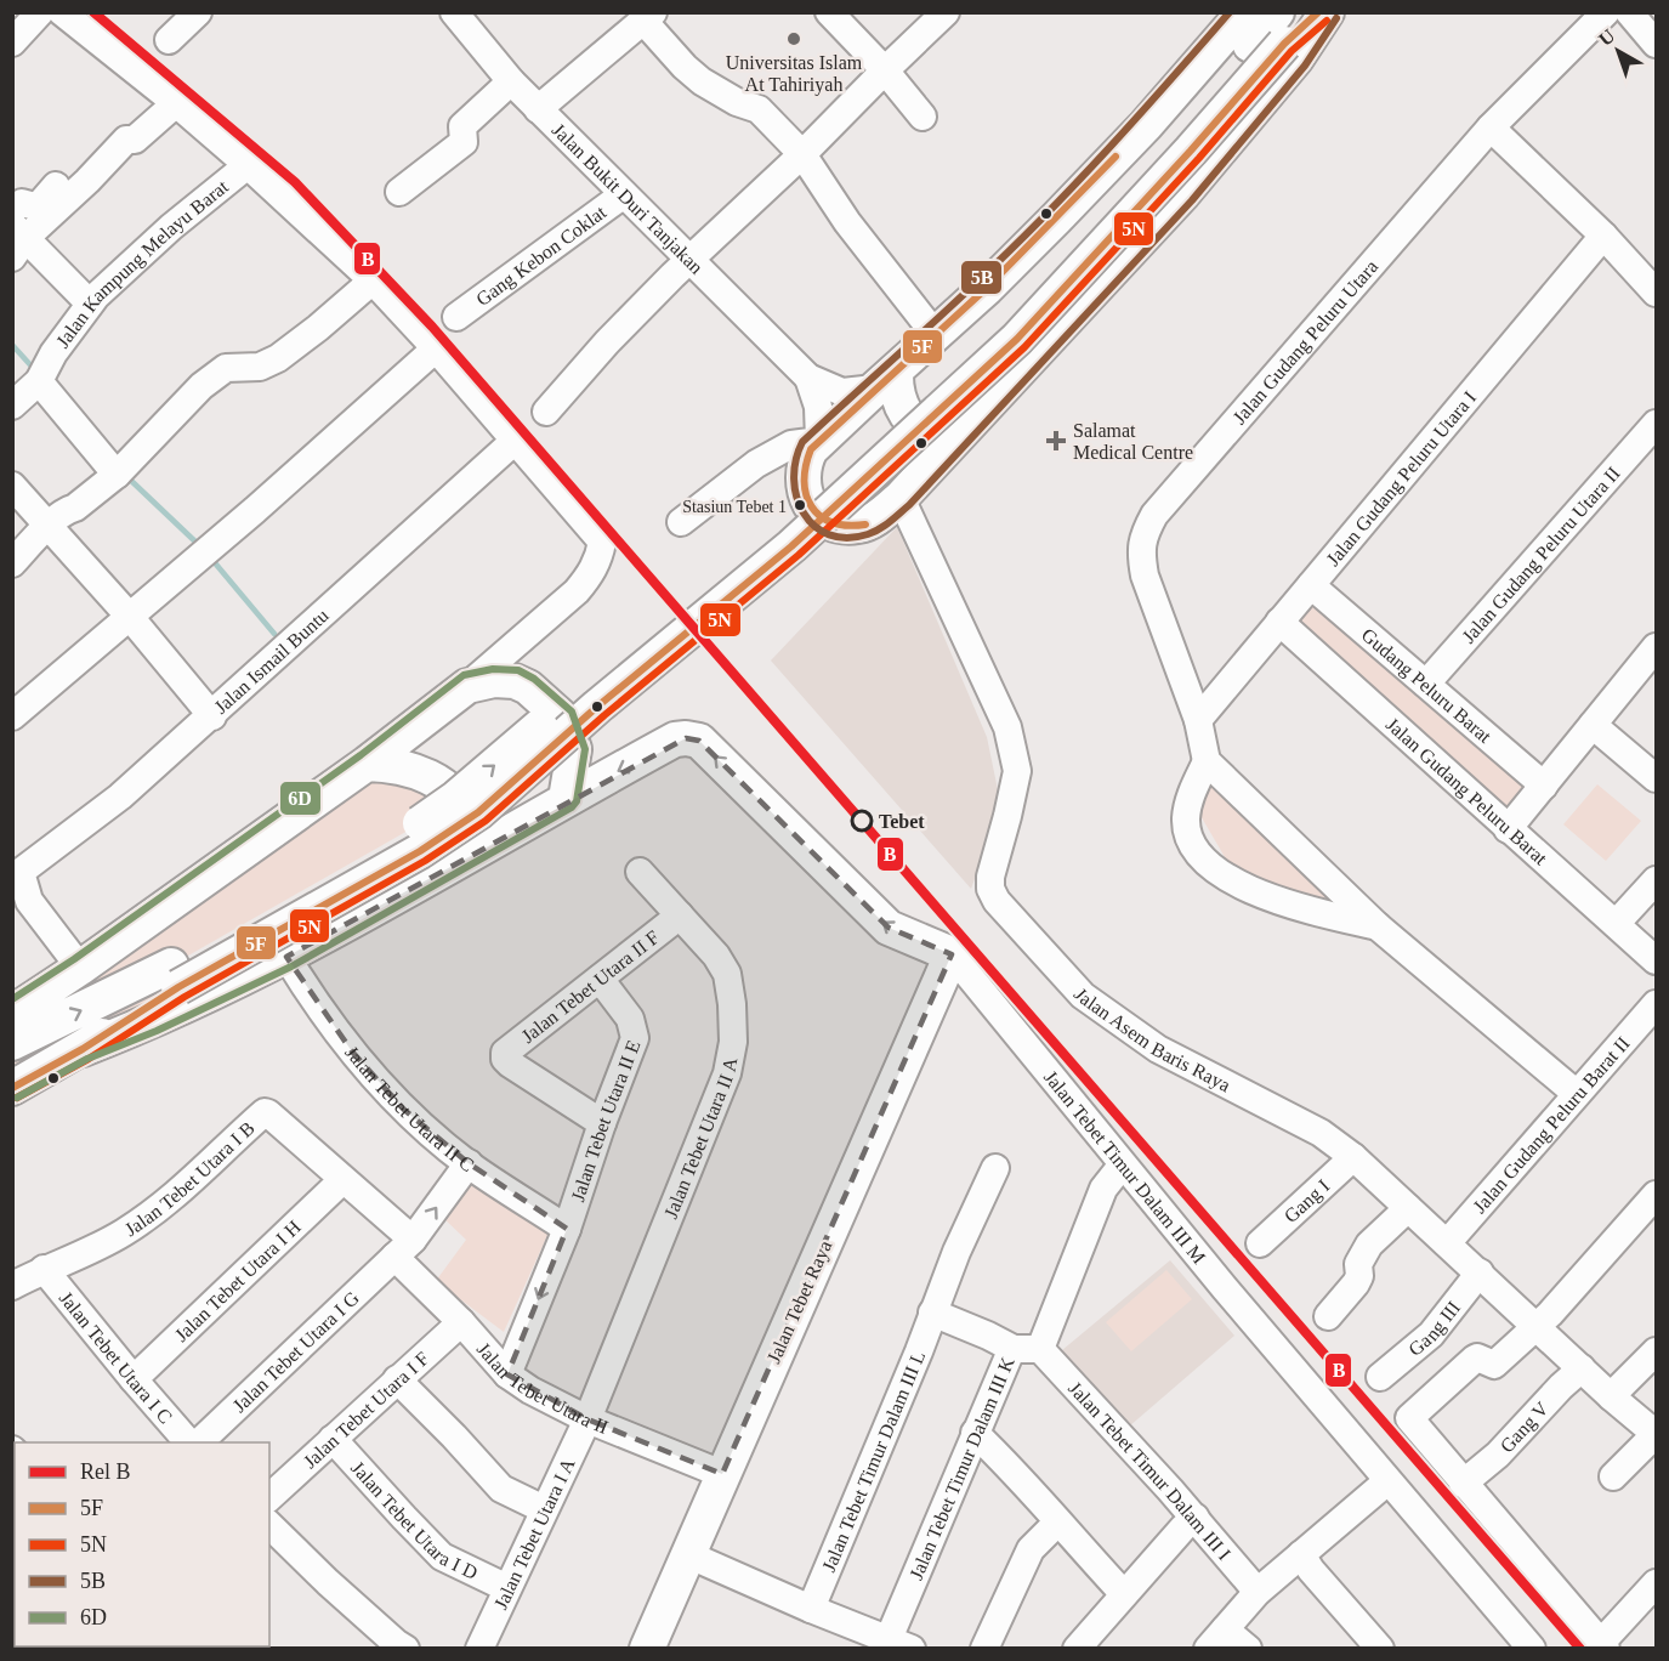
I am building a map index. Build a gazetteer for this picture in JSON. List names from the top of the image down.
{
  "streets": {
    "main road": ["Jalan Tebet Timur Dalam III M", "Jalan Tebet Raya"],
    "street": [
      "Jalan Bukit Duri Tanjakan",
      "Gang Kebon Coklat",
      "Jalan Kampung Melayu Barat",
      "Jalan Gudang Peluru Utara",
      "Jalan Gudang Peluru Utara I",
      "Jalan Gudang Peluru Utara II",
      "Jalan Ismail Buntu",
      "Gudang Peluru Barat",
      "Jalan Gudang Peluru Barat",
      "Jalan Tebet Utara II F",
      "Jalan Asem Baris Raya",
      "Jalan Tebet Utara II C",
      "Jalan Tebet Utara II E",
      "Jalan Gudang Peluru Barat II",
      "Jalan Tebet Utara II A",
      "Jalan Tebet Utara I B",
      "Gang I",
      "Jalan Tebet Utara I H",
      "Gang III",
      "Jalan Tebet Utara I G",
      "Jalan Tebet Utara I C",
      "Jalan Tebet Utara II",
      "Jalan Tebet Utara I F",
      "Gang V",
      "Jalan Tebet Timur Dalam III L",
      "Jalan Tebet Timur Dalam III K",
      "Jalan Tebet Timur Dalam III I",
      "Jalan Tebet Utara I D",
      "Jalan Tebet Utara I A"
    ]
  },
  "crossings": [
    ["Jalan Bukit Duri Tanjakan", "Gang Kebon Coklat"],
    ["Jalan Gudang Peluru Utara", "Jalan Gudang Peluru Utara I"],
    ["Jalan Gudang Peluru Utara I", "Gudang Peluru Barat"],
    ["Jalan Gudang Peluru Utara I", "Jalan Gudang Peluru Barat"],
    ["Jalan Gudang Peluru Utara II", "Gudang Peluru Barat"],
    ["Jalan Tebet Utara II F", "Jalan Tebet Utara II E"],
    ["Jalan Tebet Utara II F", "Jalan Tebet Utara II A"],
    ["Jalan Asem Baris Raya", "Jalan Gudang Peluru Barat II"],
    ["Jalan Asem Baris Raya", "Gang I"],
    ["Jalan Asem Baris Raya", "Gang III"],
    ["Jalan Asem Baris Raya", "Gang V"],
    ["Jalan Tebet Utara II C", "Jalan Tebet Utara II E"],
    ["Jalan Tebet Utara II C", "Jalan Tebet Utara I G"],
    ["Jalan Tebet Utara II E", "Jalan Tebet Utara II"],
    ["Jalan Tebet Utara II A", "Jalan Tebet Utara II"],
    ["Jalan Tebet Utara II A", "Jalan Tebet Utara I A"],
    ["Jalan Tebet Timur Dalam III M", "Jalan Tebet Raya"],
    ["Jalan Tebet Timur Dalam III M", "Jalan Tebet Timur Dalam III K"],
    ["Jalan Tebet Utara I B", "Jalan Tebet Utara I H"],
    ["Jalan Tebet Utara I B", "Jalan Tebet Utara I G"],
    ["Jalan Tebet Utara I B", "Jalan Tebet Utara I C"],
    ["Jalan Tebet Utara I B", "Jalan Tebet Utara II"],
    ["Jalan Tebet Utara I H", "Jalan Tebet Utara I C"],
    ["Jalan Tebet Raya", "Jalan Tebet Utara II"],
    ["Jalan Tebet Utara I G", "Jalan Tebet Utara II"],
    ["Jalan Tebet Utara II", "Jalan Tebet Utara I F"],
    ["Jalan Tebet Utara II", "Jalan Tebet Utara I A"],
    ["Jalan Tebet Utara I F", "Jalan Tebet Utara I D"],
    ["Jalan Tebet Timur Dalam III K", "Jalan Tebet Timur Dalam III I"],
    ["Jalan Tebet Utara I D", "Jalan Tebet Utara I A"]
  ],
  "one_way": ["Jalan Tebet Utara II E"],
  "places": {
    "other": ["Universitas Islam At Tahiriyah", "Stasiun Tebet 1", "Tebet"],
    "health": ["Salamat Medical Centre"]
  },
  "lines": [
    "rail line B",
    "transit line 5F",
    "transit line 5B",
    "transit line 5N",
    "transit line 6D"
  ],
  "legend": [
    "Rel B",
    "5F",
    "5N",
    "5B",
    "6D"
  ],
  "north": "top left"
}
